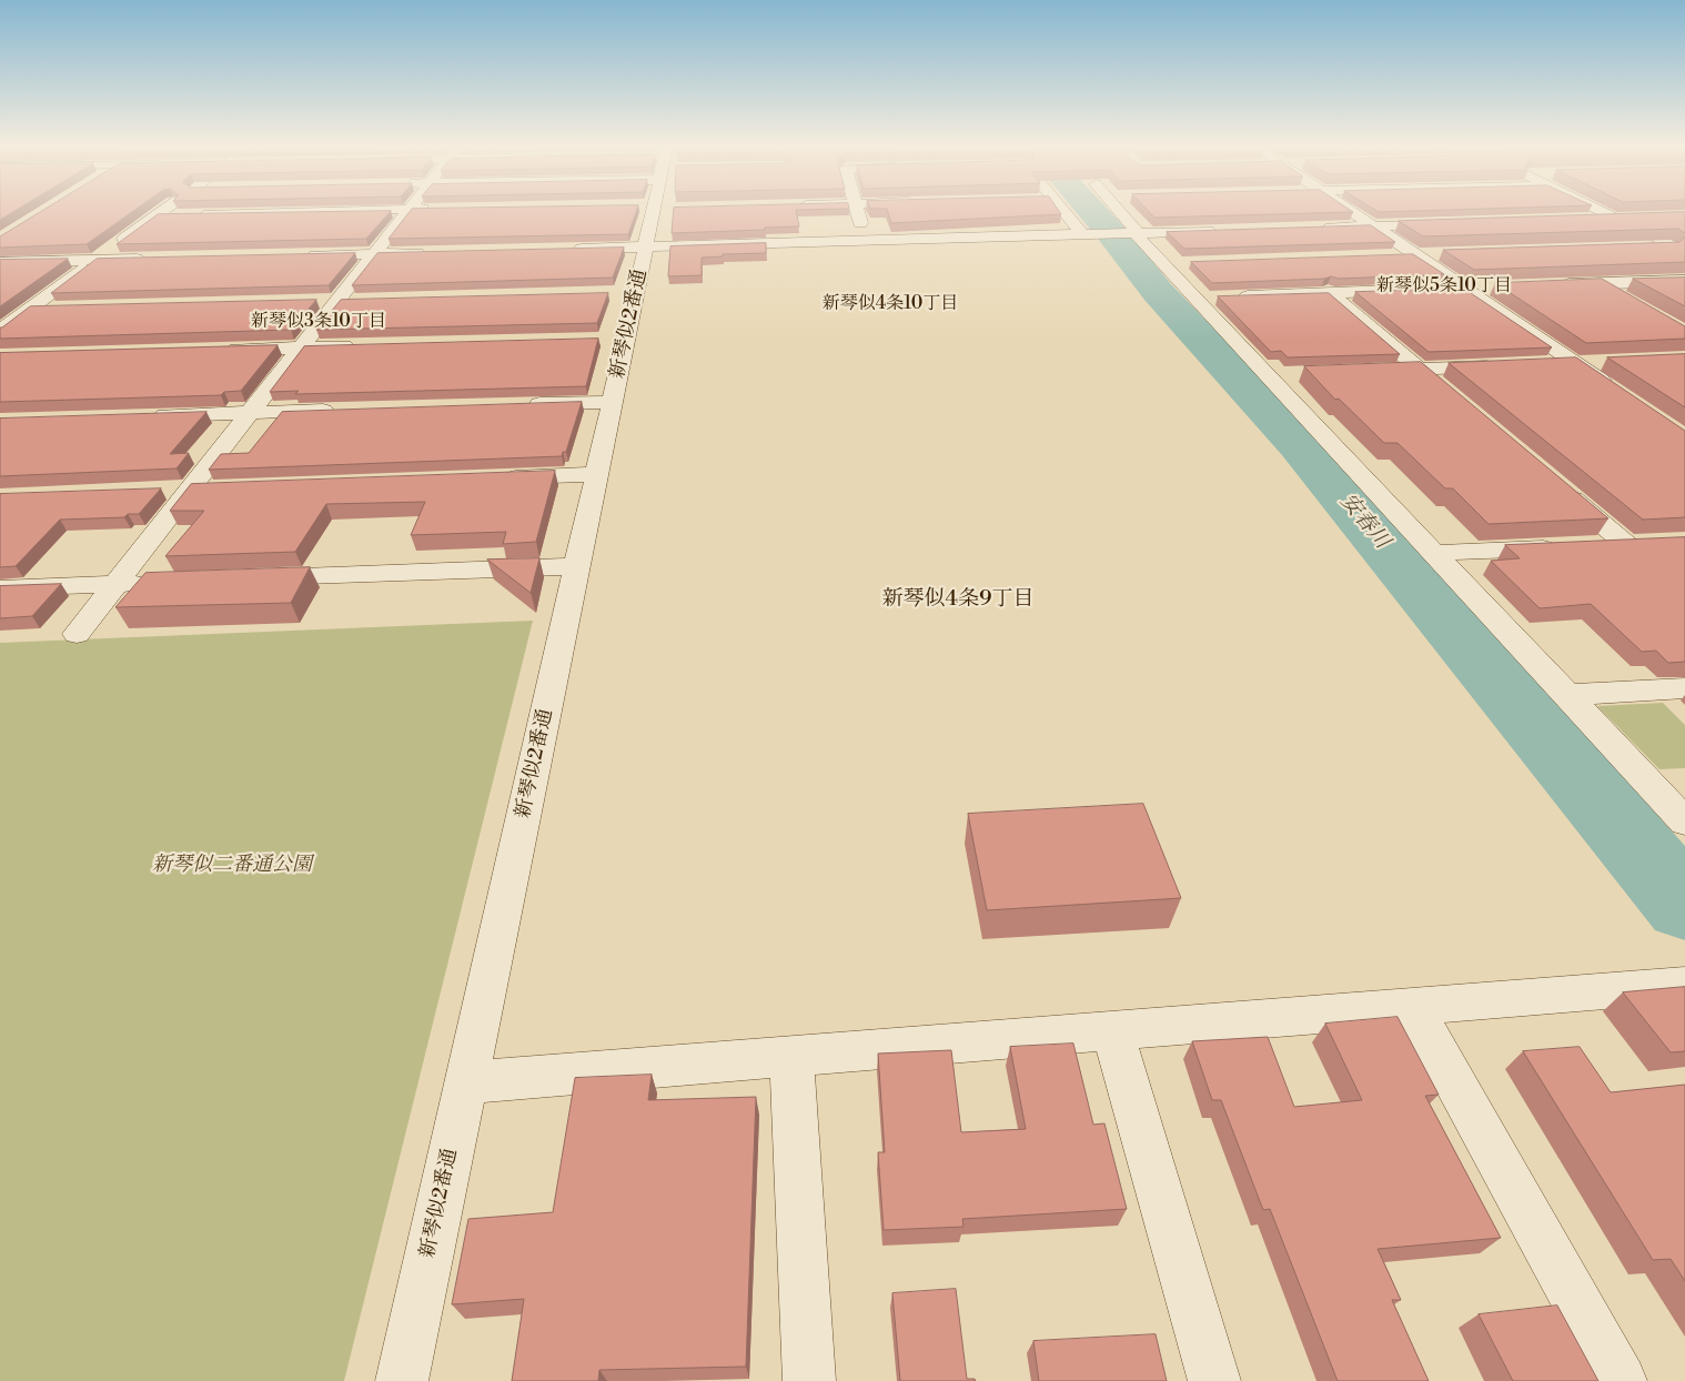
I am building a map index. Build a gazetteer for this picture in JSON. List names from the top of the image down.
{
  "streets": {
    "street": ["新琴似2番通"]
  },
  "districts": [
    "新琴似5条10丁目",
    "新琴似4条10丁目",
    "新琴似3条10丁目",
    "新琴似4条9丁目"
  ],
  "water": ["安春川"],
  "parks": ["新琴似二番通公園"]
}
